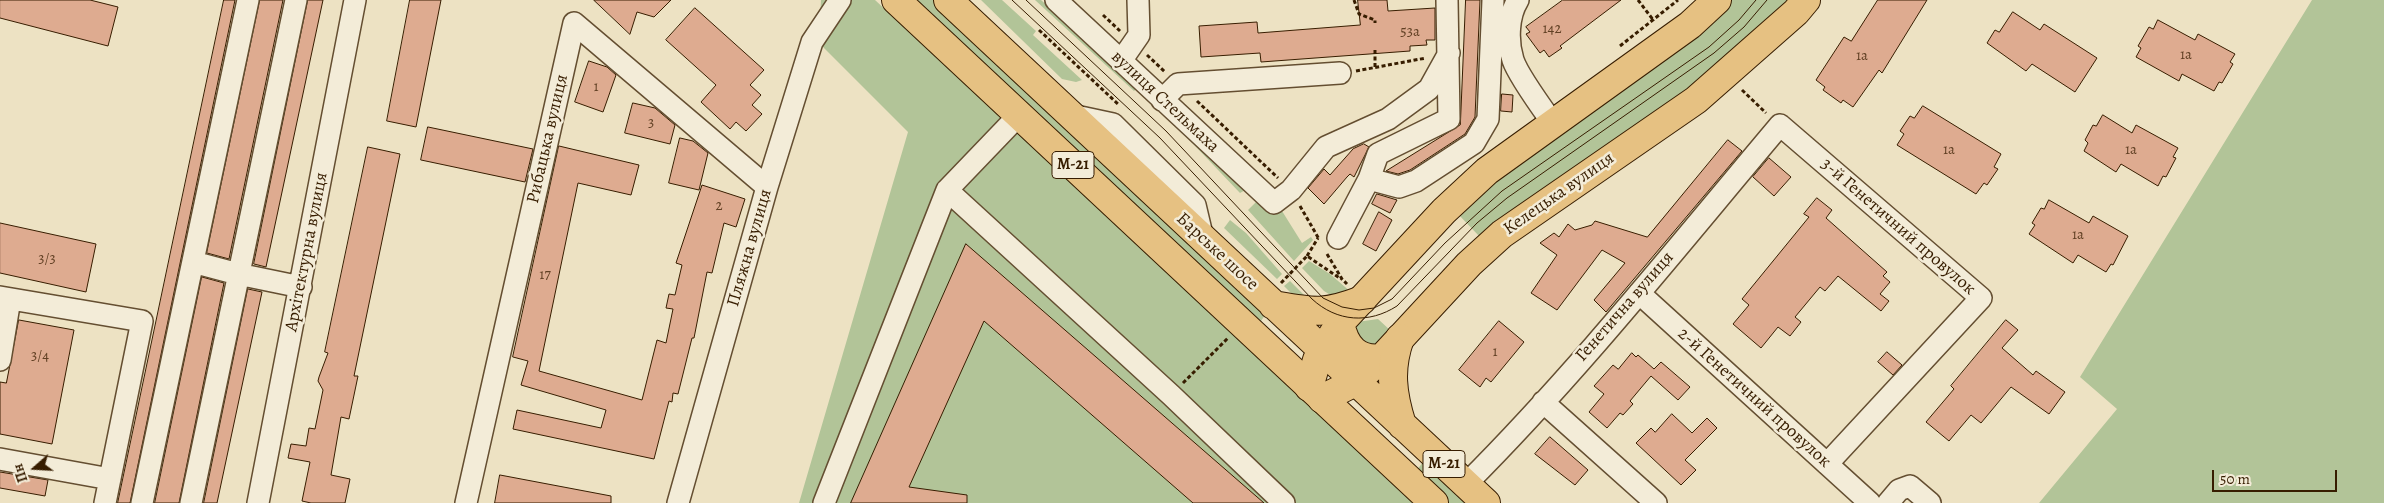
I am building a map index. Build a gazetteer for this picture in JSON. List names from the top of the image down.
{
  "streets": {
    "main road": ["М-21", "Келецька вулиця", "Барське шосе"],
    "street": [
      "вулиця Стельмаха",
      "Рибацька вулиця",
      "3-й Генетичний провулок",
      "Пляжна вулиця",
      "Архітектурна вулиця",
      "Генетична вулиця",
      "2-й Генетичний провулок"
    ]
  },
  "crossings": [
    ["Рибацька вулиця", "Пляжна вулиця"],
    ["М-21", "Келецька вулиця"],
    ["Келецька вулиця", "Барське шосе"],
    ["3-й Генетичний провулок", "Генетична вулиця"],
    ["3-й Генетичний провулок", "2-й Генетичний провулок"],
    ["Барське шосе", "Генетична вулиця"],
    ["Генетична вулиця", "2-й Генетичний провулок"]
  ],
  "house_numbers": [
    "142",
    "53а",
    "1а",
    "1а",
    "1",
    "3",
    "1а",
    "1а",
    "2",
    "1а",
    "3/3",
    "17",
    "1",
    "3/4"
  ],
  "scale_bar": "50 m",
  "north": "left"
}
